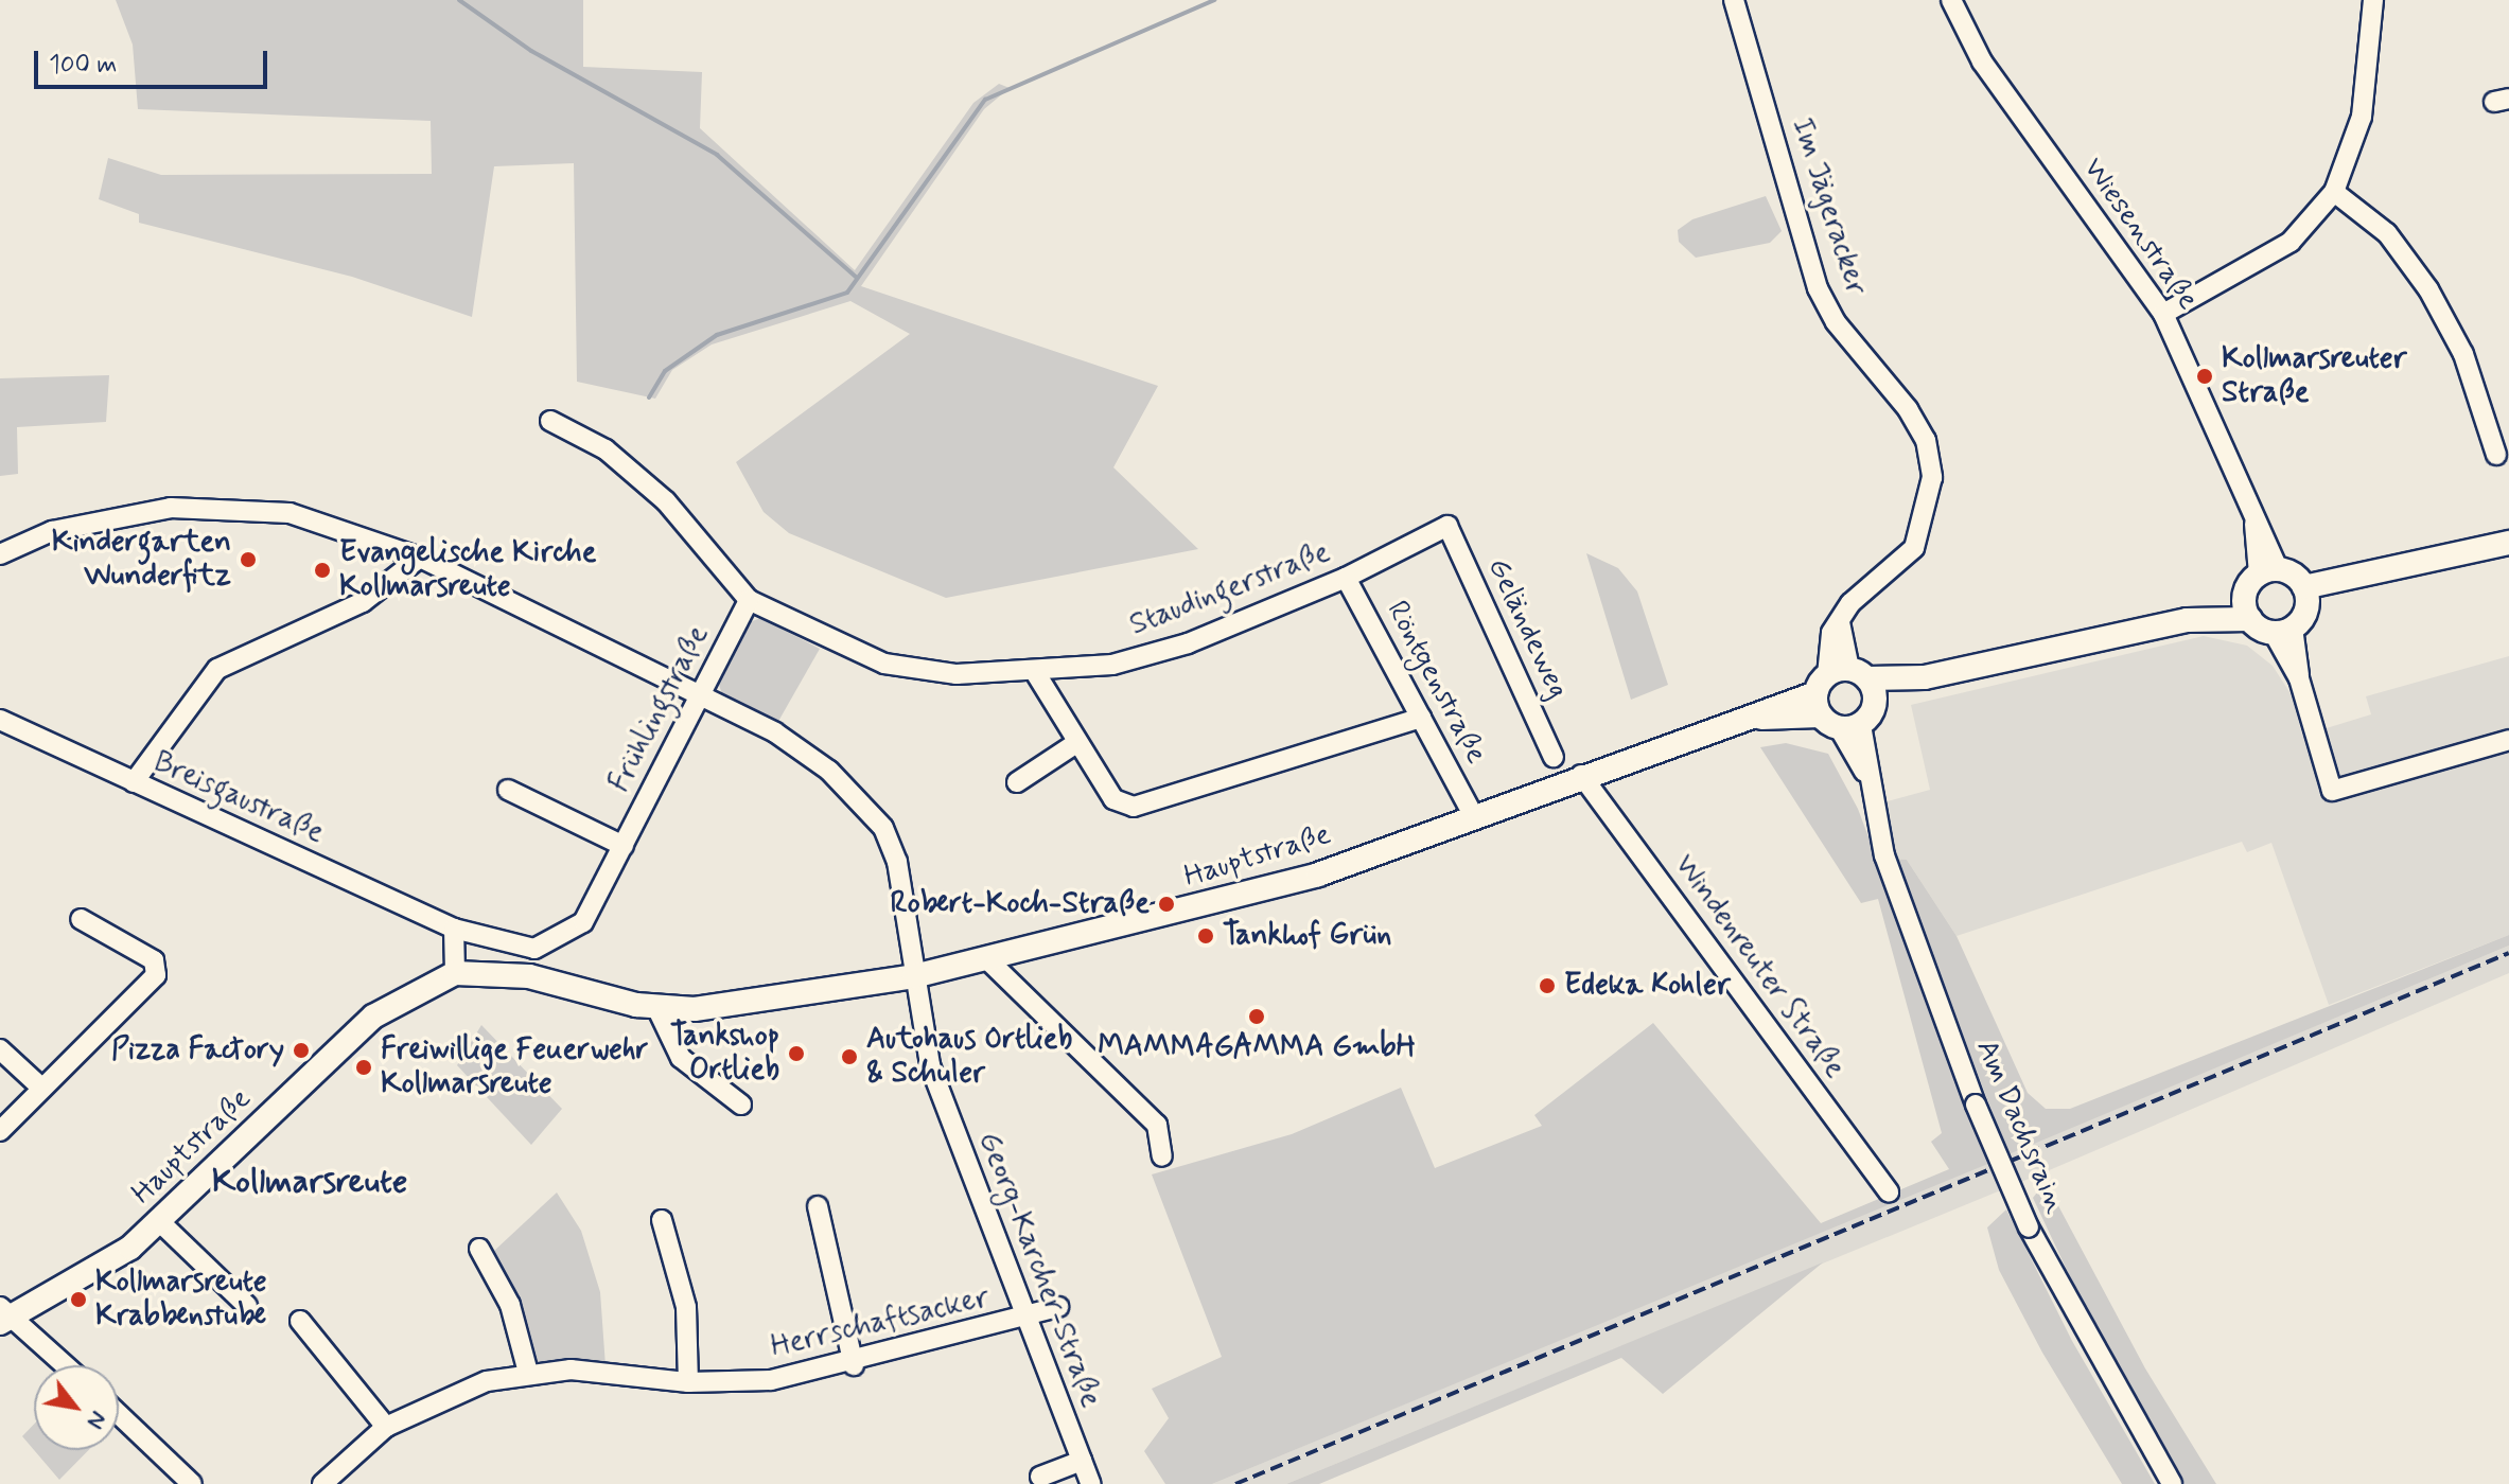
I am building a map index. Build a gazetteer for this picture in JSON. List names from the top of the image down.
{
  "streets": {
    "main road": ["Hauptstraße"],
    "street": [
      "Im Jägeracker",
      "Wiesenstraße",
      "Staudingerstraße",
      "Geländeweg",
      "Röntgenstraße",
      "Frühlingstraße",
      "Breisgaustraße",
      "Windenreuter Straße",
      "Am Dachsrain",
      "Georg-Karcher-Straße",
      "Herrschaftsacker"
    ]
  },
  "crossings": [
    ["Im Jägeracker", "Hauptstraße"],
    ["Im Jägeracker", "Am Dachsrain"],
    ["Staudingerstraße", "Geländeweg"],
    ["Staudingerstraße", "Röntgenstraße"],
    ["Staudingerstraße", "Frühlingstraße"],
    ["Röntgenstraße", "Hauptstraße"],
    ["Frühlingstraße", "Breisgaustraße"],
    ["Frühlingstraße", "Georg-Karcher-Straße"],
    ["Hauptstraße", "Windenreuter Straße"],
    ["Hauptstraße", "Am Dachsrain"],
    ["Hauptstraße", "Georg-Karcher-Straße"],
    ["Georg-Karcher-Straße", "Herrschaftsacker"]
  ],
  "districts": ["Kollmarsreute"],
  "places": [
    "Kollmarsreuter Straße",
    "Kindergarten Wunderfitz",
    "Evangelische Kirche Kollmarsreute",
    "Robert-Koch-Straße",
    "Tankhof Grün",
    "Edeka Kohler",
    "MAMMAGAMMA GmbH",
    "Pizza Factory",
    "Tankshop Ortlieb",
    "Autohaus Ortlieb & Schuler",
    "Freiwillige Feuerwehr Kollmarsreute",
    "Kollmarsreute Krabbenstube"
  ],
  "scale_bar": "100 m",
  "north": "bottom right"
}
